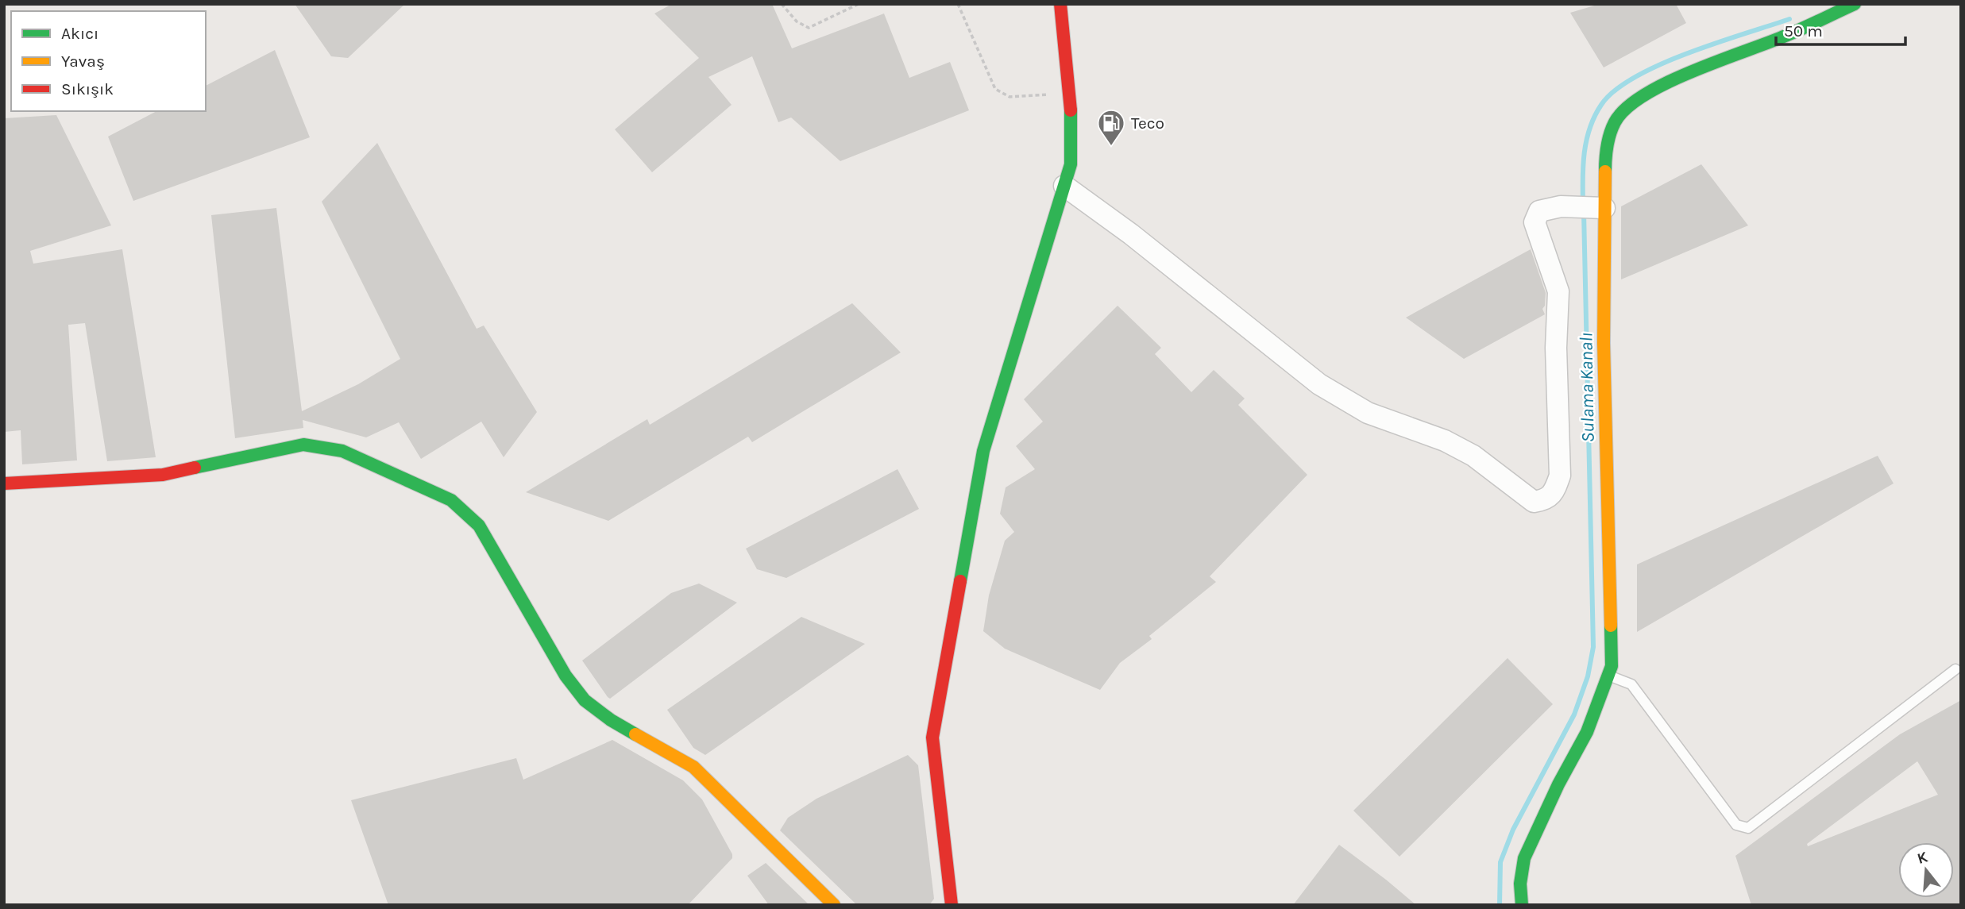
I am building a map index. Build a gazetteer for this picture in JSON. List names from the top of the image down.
{
  "water": ["Sulama Kanalı"],
  "places": {
    "fuel station": ["Teco"]
  },
  "legend": ["Akıcı", "Yavaş", "Sıkışık"],
  "scale_bar": "50 m",
  "north": "top"
}
